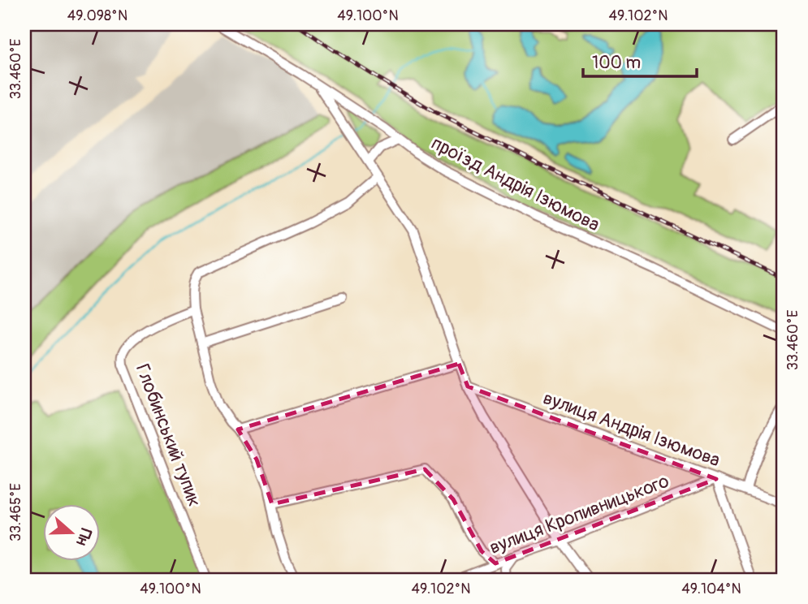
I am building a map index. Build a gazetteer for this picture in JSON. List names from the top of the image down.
{
  "streets": {
    "street": [
      "проїзд Андрія Ізюмова",
      "вулиця Андрія Ізюмова",
      "Глобинський тупик",
      "вулиця Кропивницького"
    ]
  },
  "crossings": [
    ["вулиця Андрія Ізюмова", "вулиця Кропивницького"]
  ],
  "scale_bar": "100 m",
  "north": "right",
  "coordinates": [
    "49.098°N",
    "49.100°N",
    "49.102°N",
    "33.460°E",
    "33.465°E",
    "49.104°N"
  ]
}
